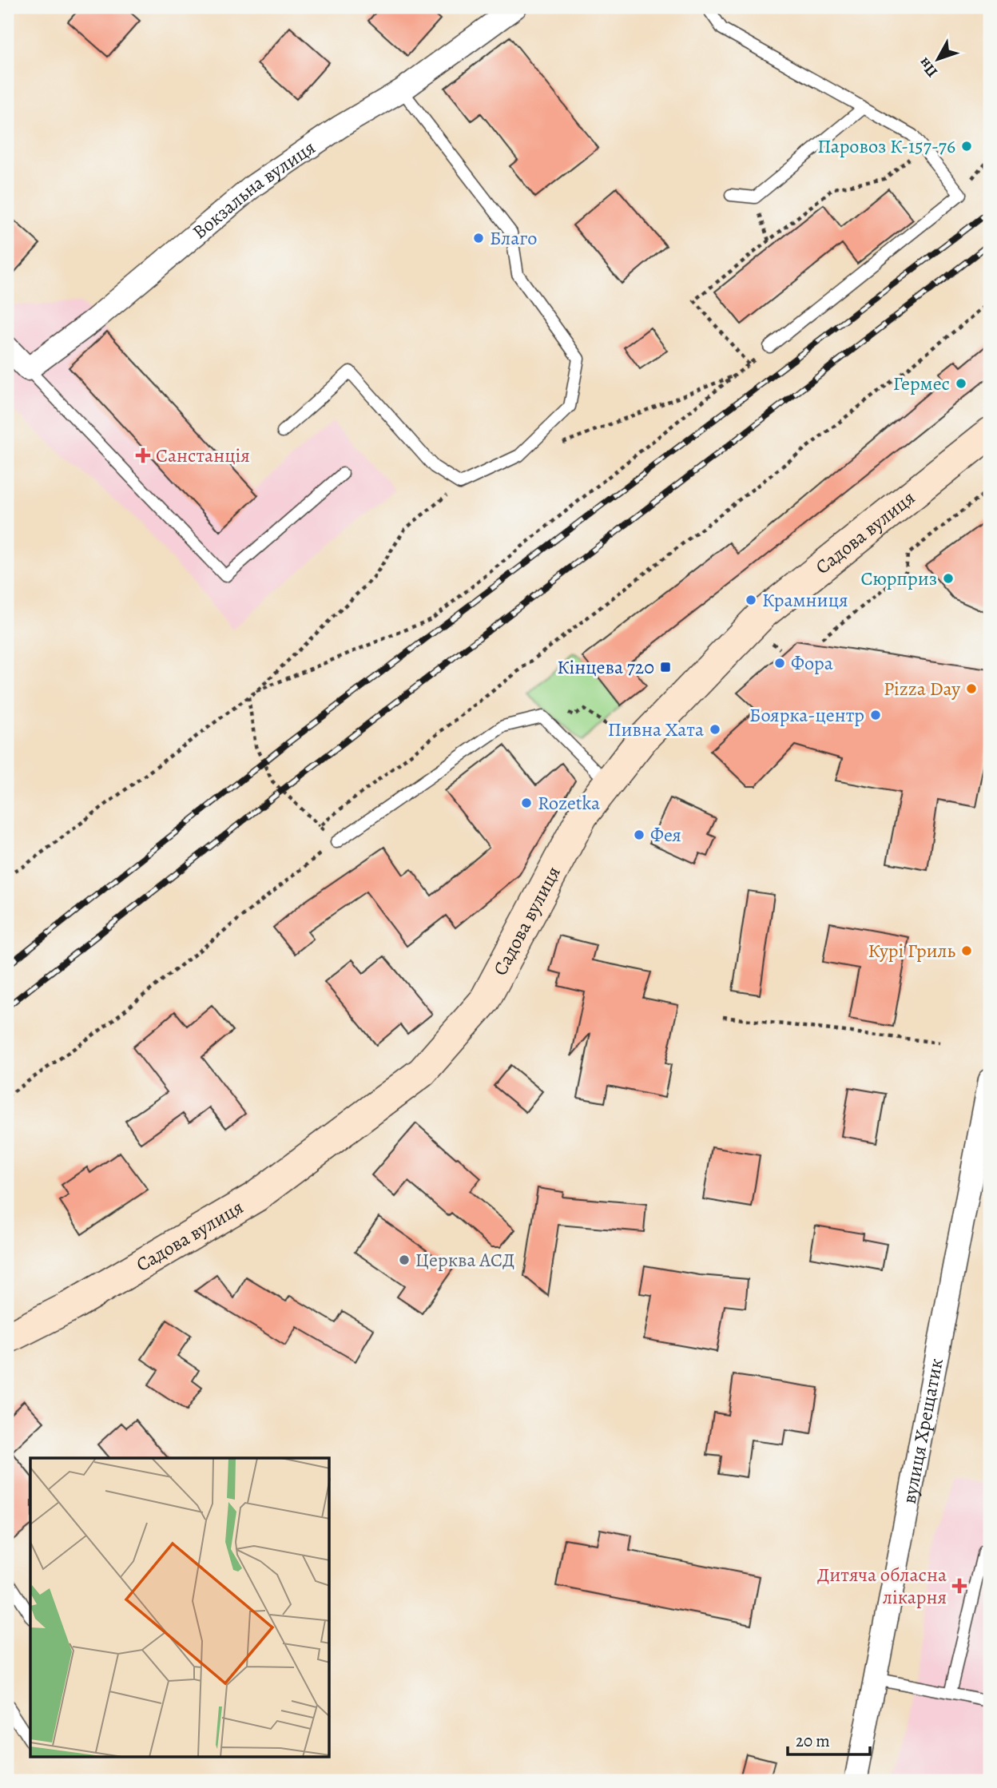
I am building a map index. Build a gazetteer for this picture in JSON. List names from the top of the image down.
{
  "streets": {
    "street": ["Вокзальна вулиця", "Садова вулиця", "вулиця Хрещатик"]
  },
  "places": {
    "other": [
      "Паровоз К-157-76",
      "Благо",
      "Гермес",
      "Сюрприз",
      "Крамниця",
      "Фора",
      "Pizza Day",
      "Боярка-центр",
      "Пивна Хата",
      "Rozetka",
      "Фея",
      "Курі Гриль",
      "Церква АСД"
    ],
    "health": ["Санстанція", "Дитяча обласна лікарня"],
    "transit": ["Кінцева 720"]
  },
  "scale_bar": "20 m",
  "north": "bottom left"
}
